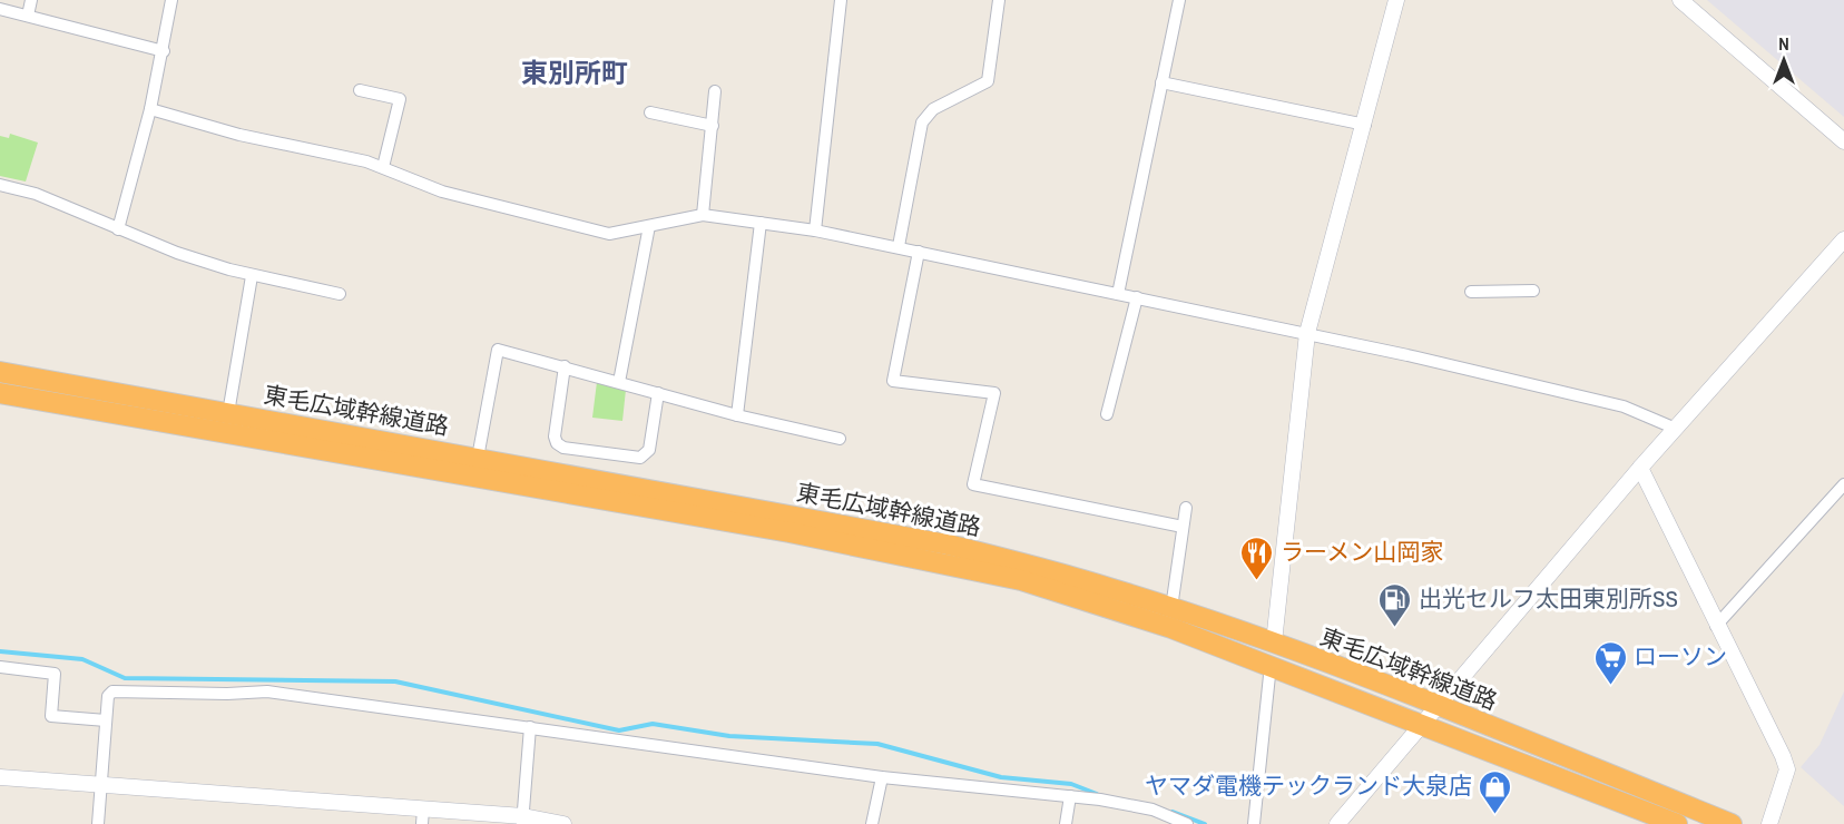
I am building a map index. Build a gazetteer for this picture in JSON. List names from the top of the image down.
{
  "streets": {
    "highway": ["東毛広域幹線道路"]
  },
  "districts": ["東別所町"],
  "places": {
    "restaurant": ["ラーメン山岡家"],
    "fuel station": ["出光セルフ太田東別所SS"],
    "supermarket": ["ローソン"],
    "shop": ["ヤマダ電機テックランド大泉店"]
  },
  "north": "top"
}
